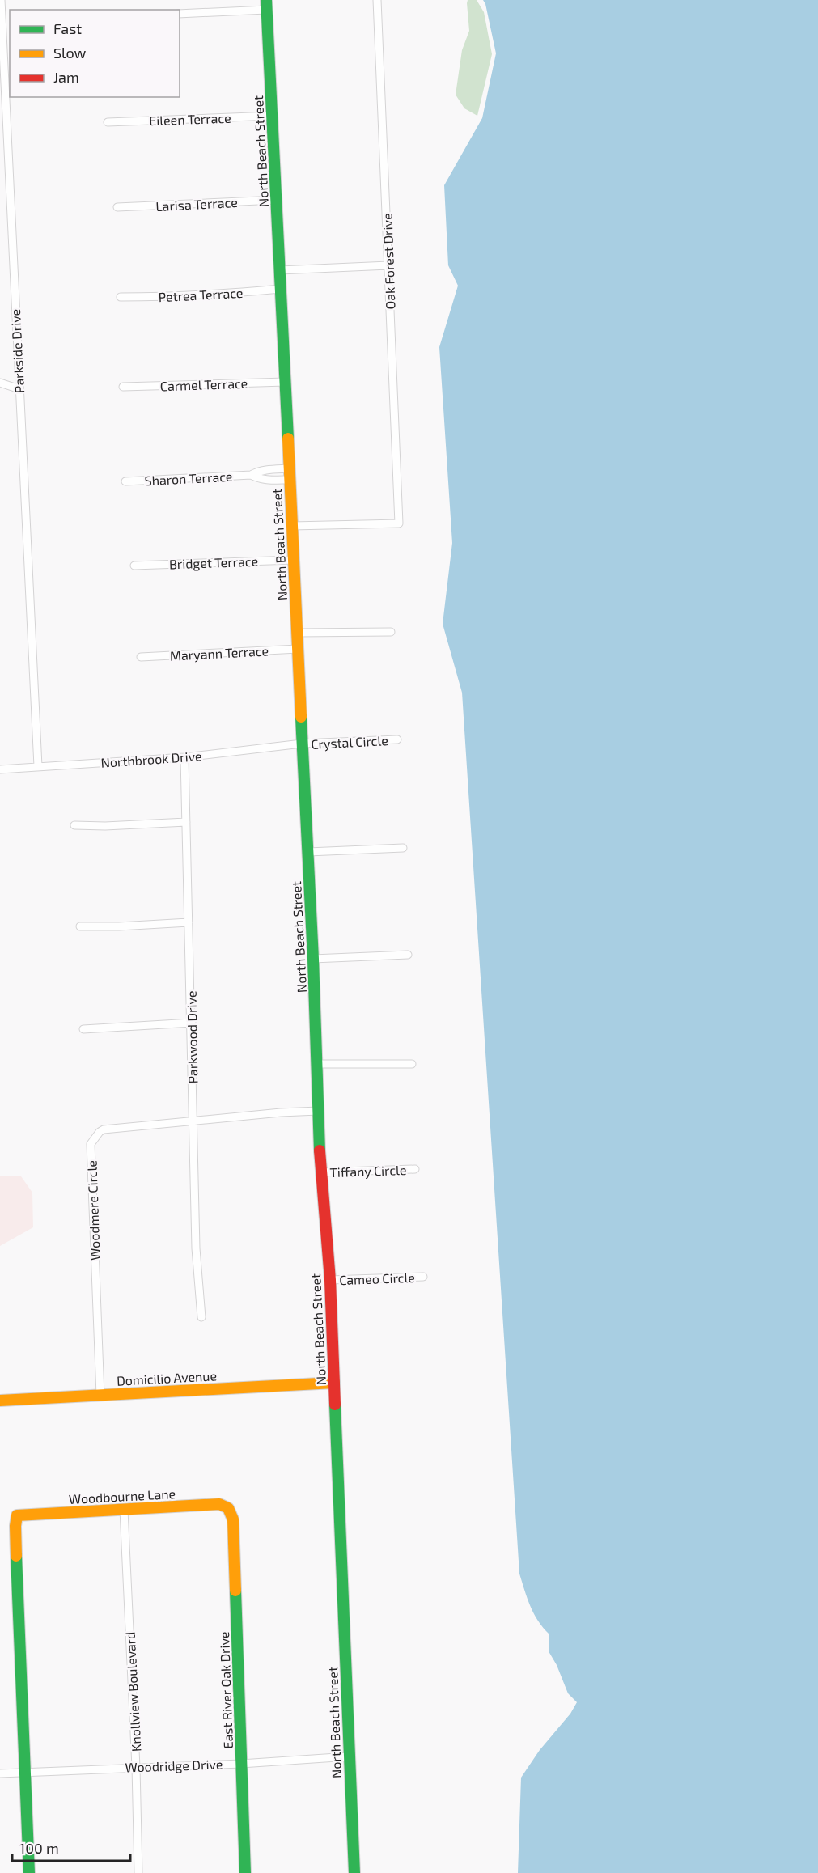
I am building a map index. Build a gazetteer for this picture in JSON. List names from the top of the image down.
{
  "streets": {
    "street": [
      "Eileen Terrace",
      "North Beach Street",
      "Larisa Terrace",
      "Oak Forest Drive",
      "Petrea Terrace",
      "Parkside Drive",
      "Carmel Terrace",
      "Sharon Terrace",
      "Bridget Terrace",
      "Maryann Terrace",
      "Crystal Circle",
      "Northbrook Drive",
      "Parkwood Drive",
      "Tiffany Circle",
      "Woodmere Circle",
      "Cameo Circle",
      "Domicilio Avenue",
      "Woodbourne Lane",
      "East River Oak Drive",
      "Knollview Boulevard",
      "Woodridge Drive"
    ]
  },
  "crossings": [
    ["Eileen Terrace", "North Beach Street"],
    ["North Beach Street", "Larisa Terrace"],
    ["North Beach Street", "Oak Forest Drive"],
    ["North Beach Street", "Petrea Terrace"],
    ["North Beach Street", "Carmel Terrace"],
    ["North Beach Street", "Sharon Terrace"],
    ["North Beach Street", "Bridget Terrace"],
    ["North Beach Street", "Maryann Terrace"],
    ["North Beach Street", "Crystal Circle"],
    ["North Beach Street", "Northbrook Drive"],
    ["North Beach Street", "Tiffany Circle"],
    ["North Beach Street", "Woodmere Circle"],
    ["North Beach Street", "Cameo Circle"],
    ["North Beach Street", "Domicilio Avenue"],
    ["North Beach Street", "Woodridge Drive"],
    ["Parkside Drive", "Northbrook Drive"],
    ["Crystal Circle", "Northbrook Drive"],
    ["Northbrook Drive", "Parkwood Drive"],
    ["Parkwood Drive", "Woodmere Circle"],
    ["Woodmere Circle", "Domicilio Avenue"],
    ["Woodbourne Lane", "East River Oak Drive"],
    ["Woodbourne Lane", "Knollview Boulevard"],
    ["Woodbourne Lane", "Woodridge Drive"],
    ["East River Oak Drive", "Woodridge Drive"],
    ["Knollview Boulevard", "Woodridge Drive"]
  ],
  "legend": ["Fast", "Slow", "Jam"],
  "scale_bar": "100 m"
}
